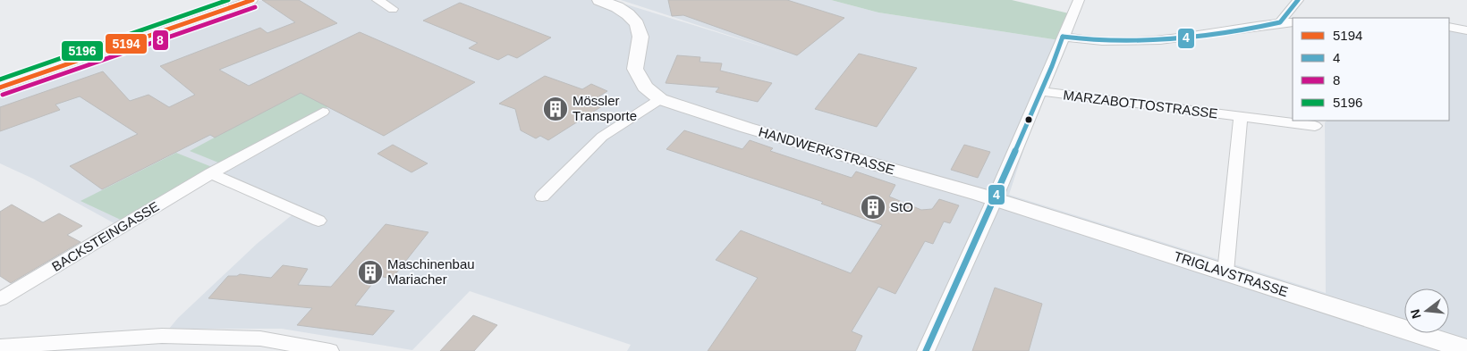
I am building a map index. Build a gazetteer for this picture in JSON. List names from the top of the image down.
{
  "streets": {
    "street": [
      "MARZABOTTOSTRASSE",
      "HANDWERKSTRASSE",
      "BACKSTEINGASSE",
      "TRIGLAVSTRASSE"
    ]
  },
  "crossings": [
    ["HANDWERKSTRASSE", "TRIGLAVSTRASSE"]
  ],
  "places": {
    "building": ["Mössler Transporte", "StO", "Maschinenbau Mariacher"]
  },
  "lines": [
    "transit line 5194",
    "transit line 4",
    "transit line 5196",
    "transit line 8"
  ],
  "legend": [
    "5194",
    "4",
    "8",
    "5196"
  ],
  "north": "left"
}
